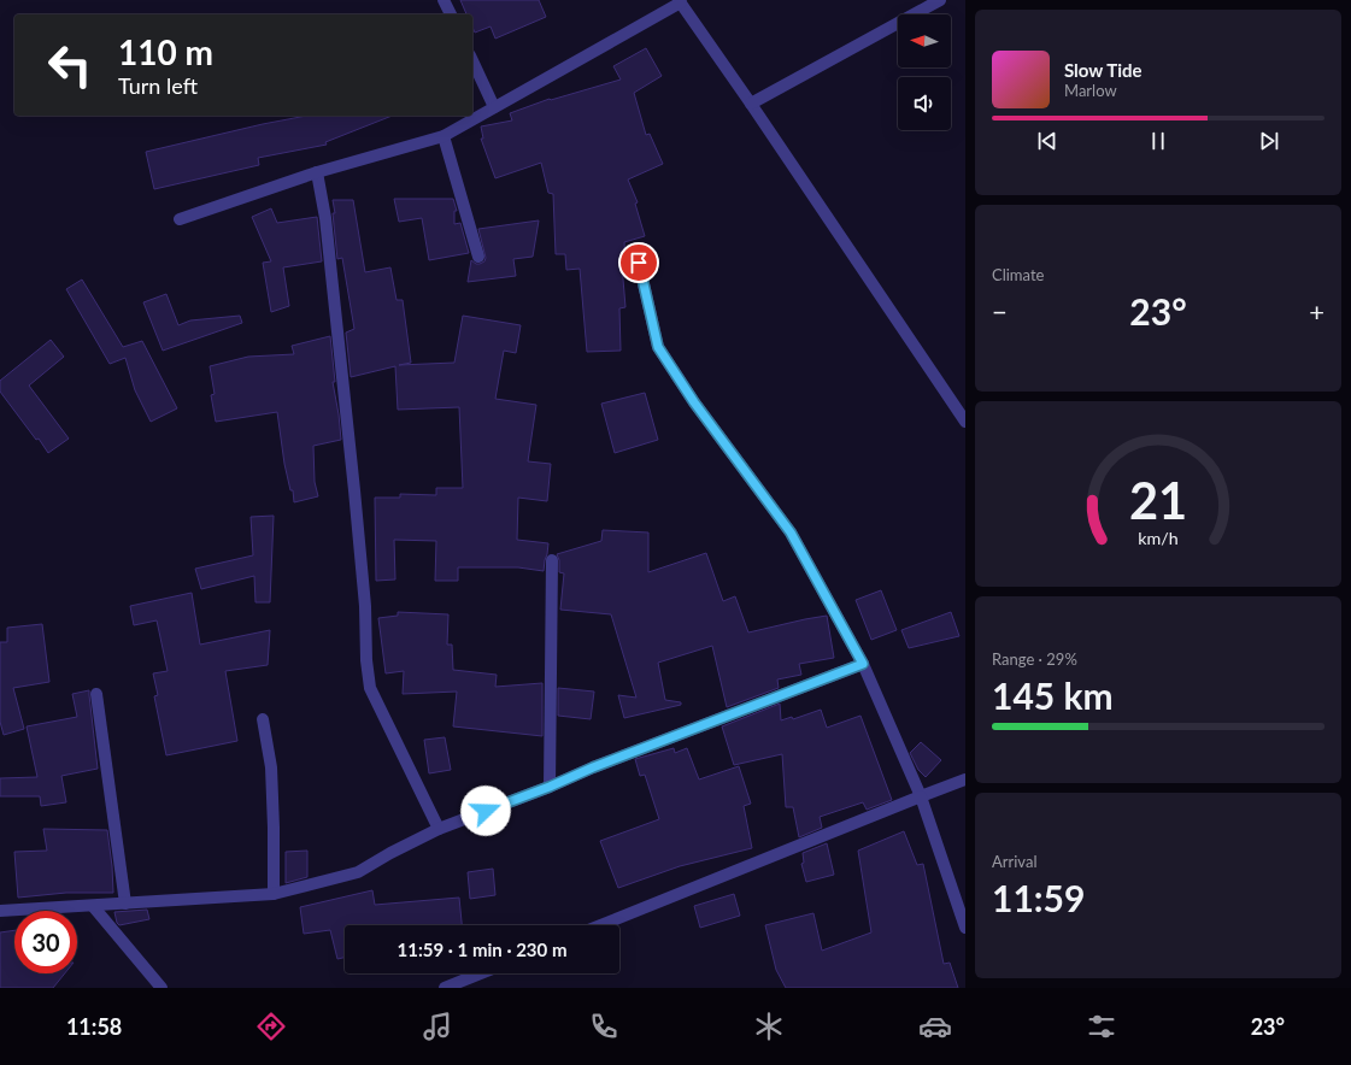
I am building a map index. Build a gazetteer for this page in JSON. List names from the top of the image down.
{
  "north": "left",
  "page": {
    "turn": ["110 m", "Turn left"],
    "song": ["Slow Tide", "Marlow"],
    "tile": [
      "Climate",
      ["Range · 29%", "145 km"],
      ["Arrival", "11:59"]
    ],
    "heat": ["−", "23°", "+"],
    "limit": "30",
    "trip": "11:59 · 1 min · 230 m",
    "tabs": ["11:58", "23°"],
    "gauge": ["21", "km/h"]
  }
}
